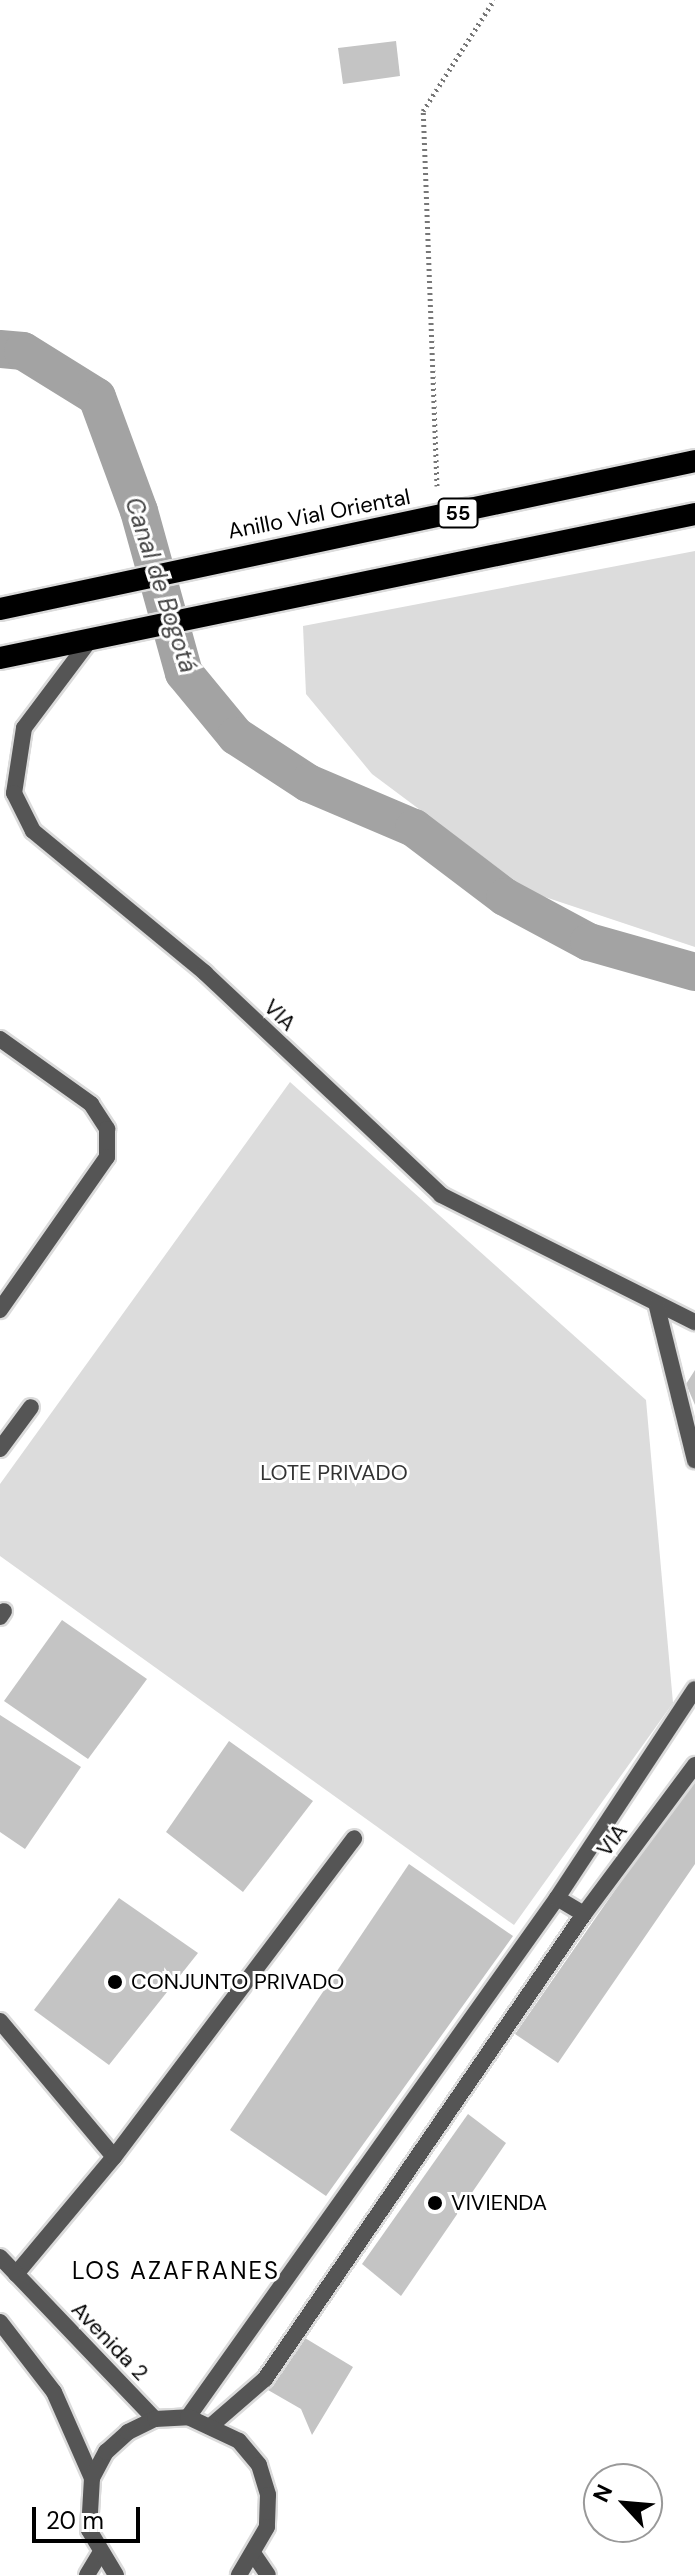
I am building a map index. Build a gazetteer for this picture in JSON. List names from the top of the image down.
{
  "streets": {
    "highway": ["55", "Anillo Vial Oriental"],
    "street": ["VIA", "Avenida 2"]
  },
  "crossings": [
    ["55", "VIA"]
  ],
  "districts": ["LOS AZAFRANES"],
  "water": ["Canal de Bogotá"],
  "parks": ["LOTE PRIVADO"],
  "places": ["CONJUNTO PRIVADO", "VIVIENDA"],
  "scale_bar": "20 m",
  "north": "top left"
}
